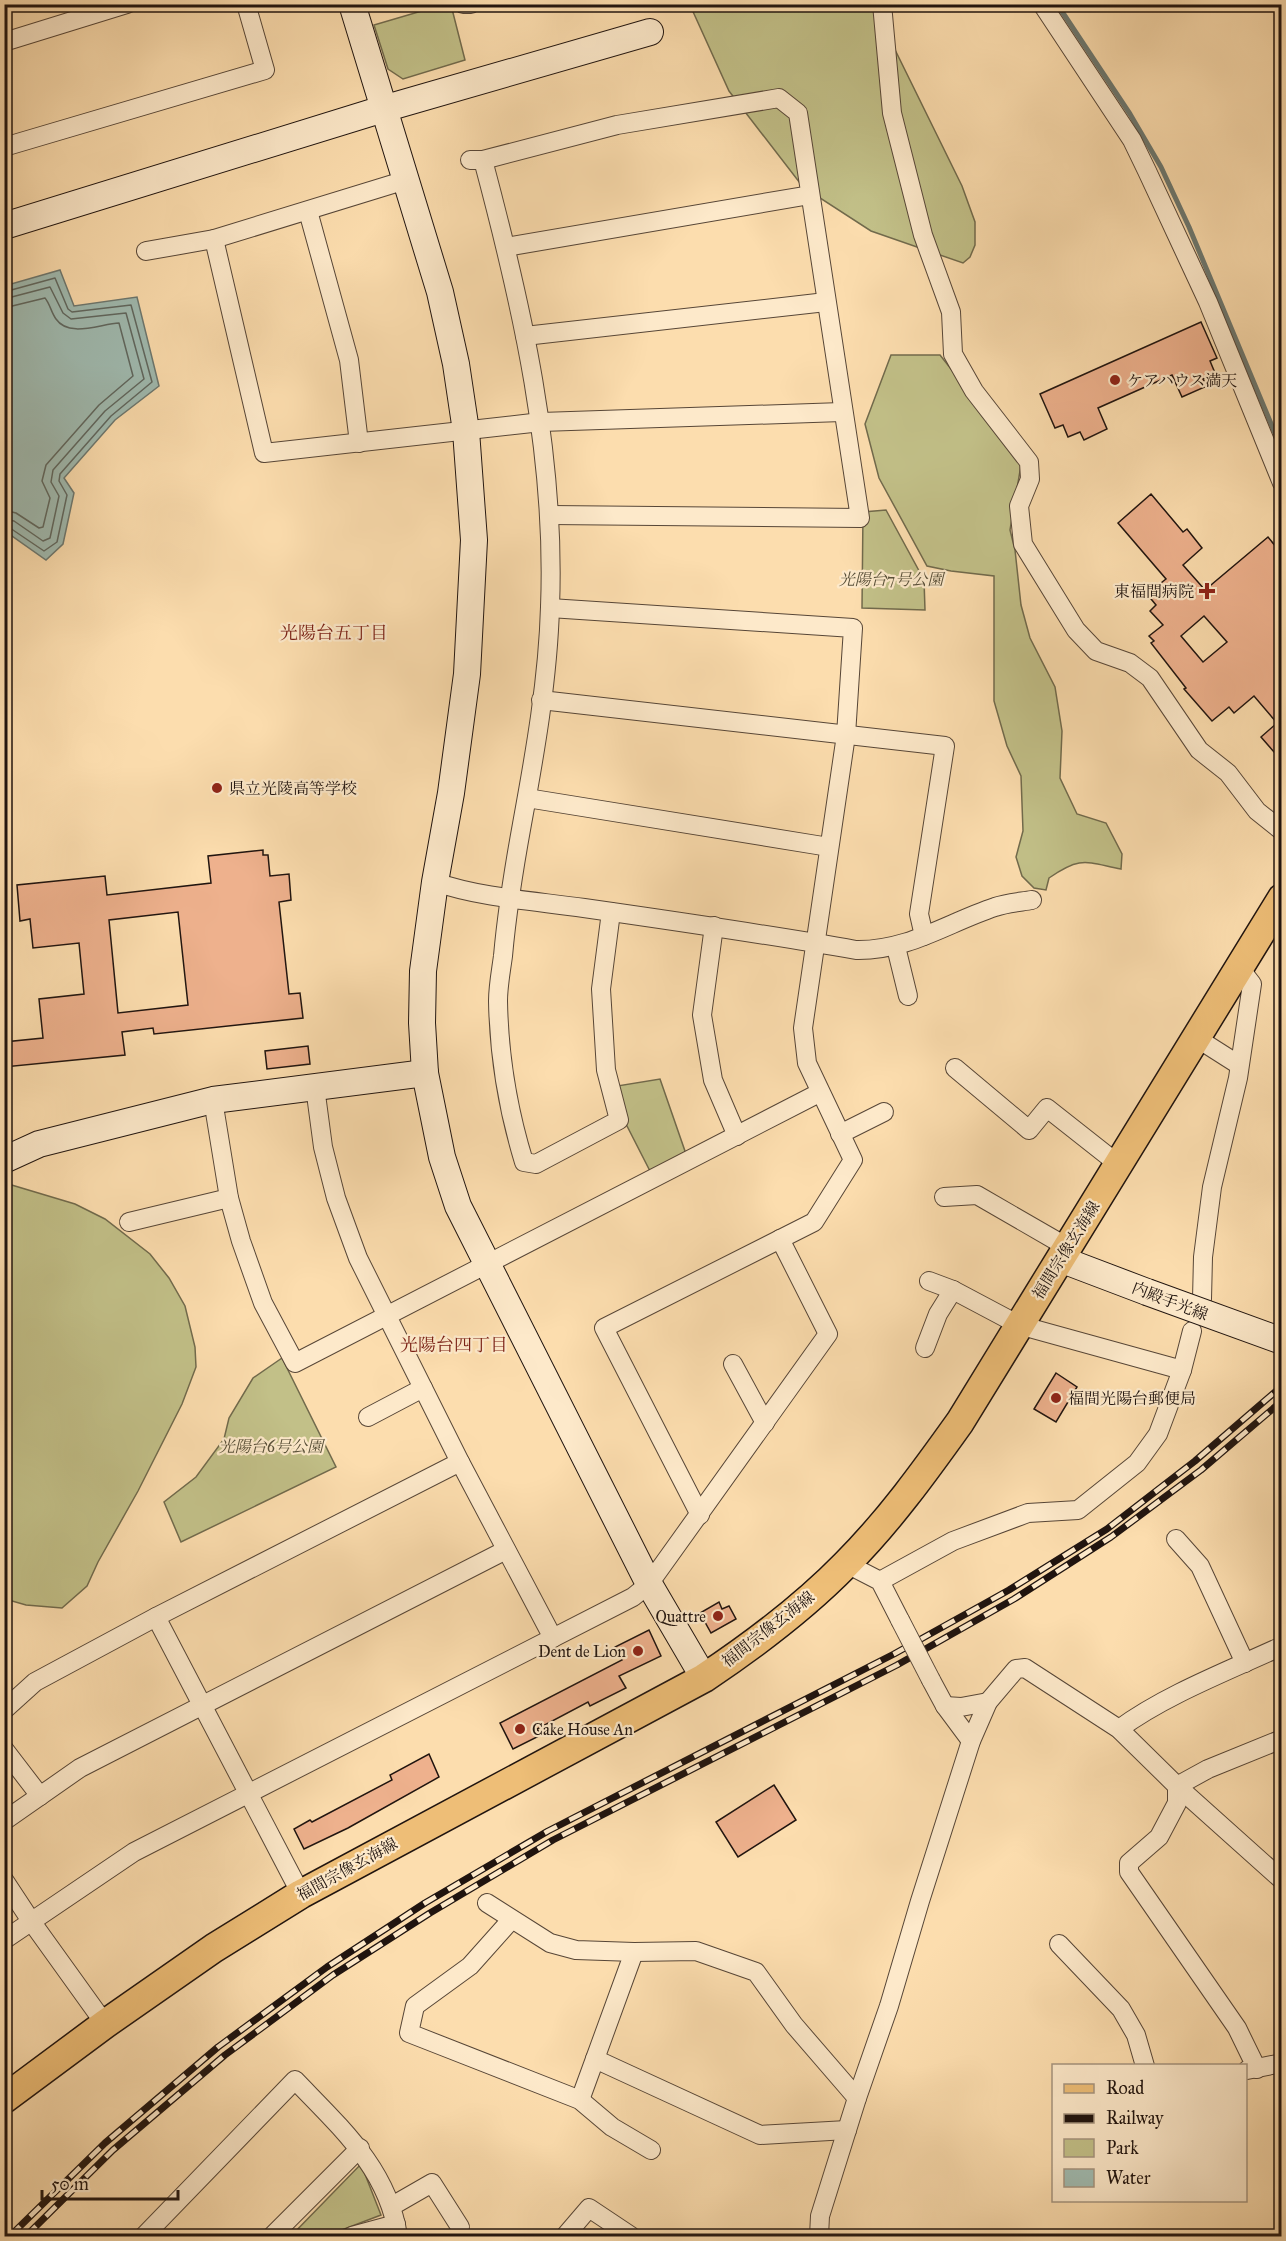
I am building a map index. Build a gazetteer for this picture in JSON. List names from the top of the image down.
{
  "streets": {
    "main road": ["福間宗像玄海線"],
    "street": ["内殿手光線"]
  },
  "crossings": [
    ["福間宗像玄海線", "内殿手光線"]
  ],
  "districts": ["光陽台五丁目", "光陽台四丁目"],
  "parks": ["光陽台7号公園", "光陽台6号公園"],
  "places": {
    "other": [
      "ケアハウス満天",
      "県立光陵高等学校",
      "福間光陽台郵便局",
      "Quattre",
      "Dent de Lion",
      "Cake House An"
    ],
    "health": ["東福間病院"]
  },
  "legend": [
    "Road",
    "Railway",
    "Park",
    "Water"
  ],
  "scale_bar": "50 m"
}
